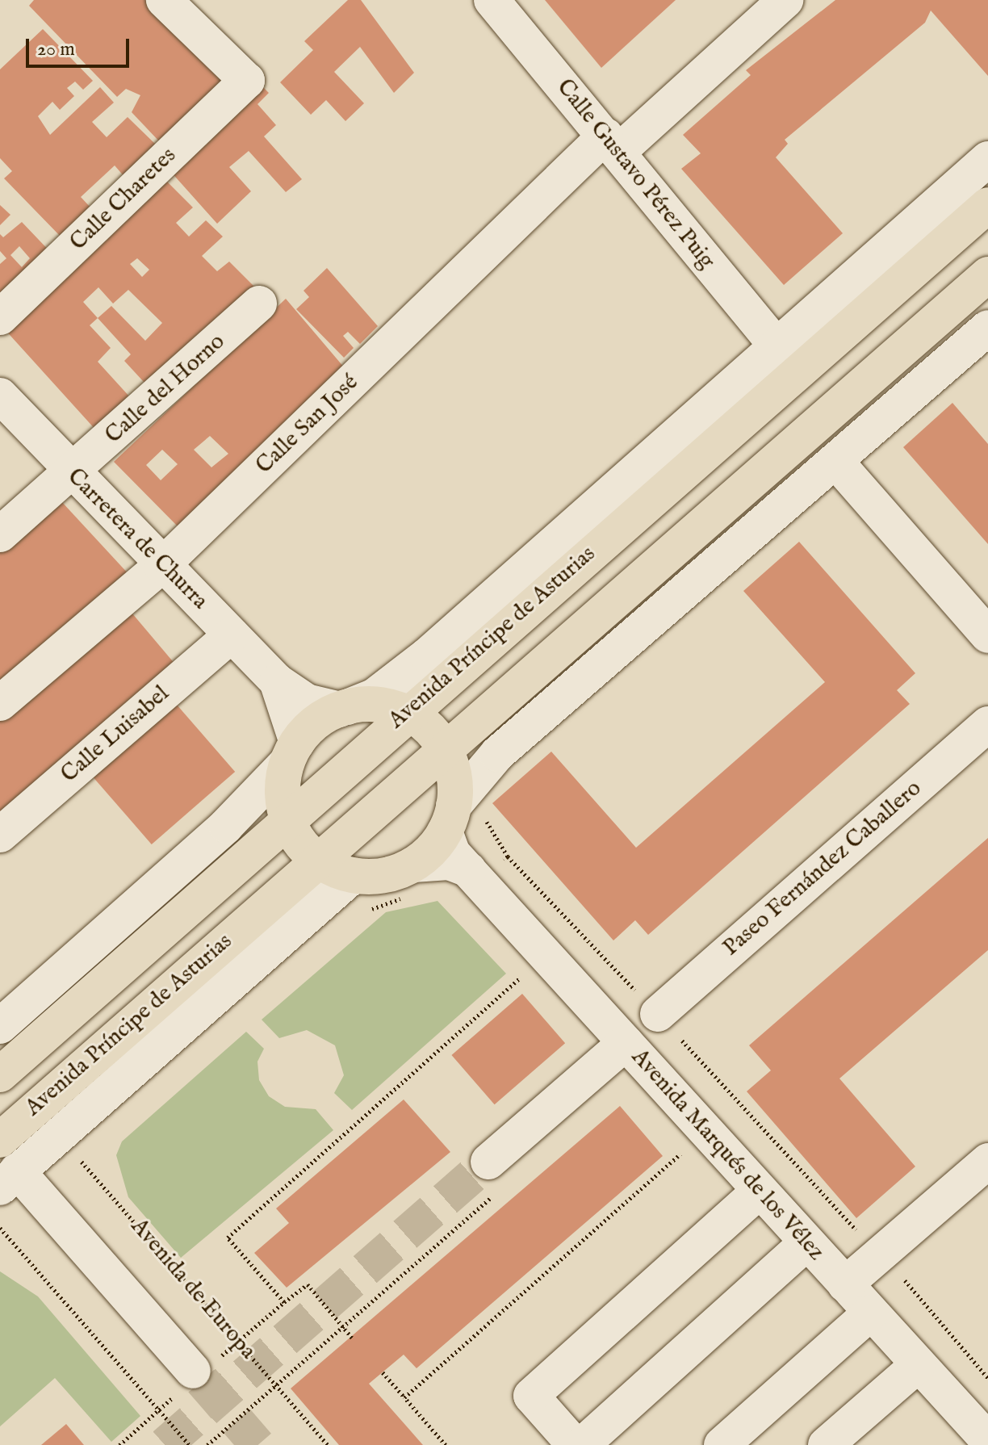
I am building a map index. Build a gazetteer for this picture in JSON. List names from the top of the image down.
{
  "streets": {
    "main road": ["Avenida Príncipe de Asturias"],
    "street": [
      "Calle Gustavo Pérez Puig",
      "Calle Charetes",
      "Calle del Horno",
      "Calle San José",
      "Carretera de Churra",
      "Calle Luisabel",
      "Paseo Fernández Caballero",
      "Avenida Marqués de los Vélez"
    ],
    "path": ["Avenida de Europa"]
  },
  "crossings": [
    ["Calle Gustavo Pérez Puig", "Calle San José"],
    ["Calle del Horno", "Carretera de Churra"],
    ["Calle San José", "Carretera de Churra"],
    ["Carretera de Churra", "Calle Luisabel"]
  ],
  "scale_bar": "20 m"
}
